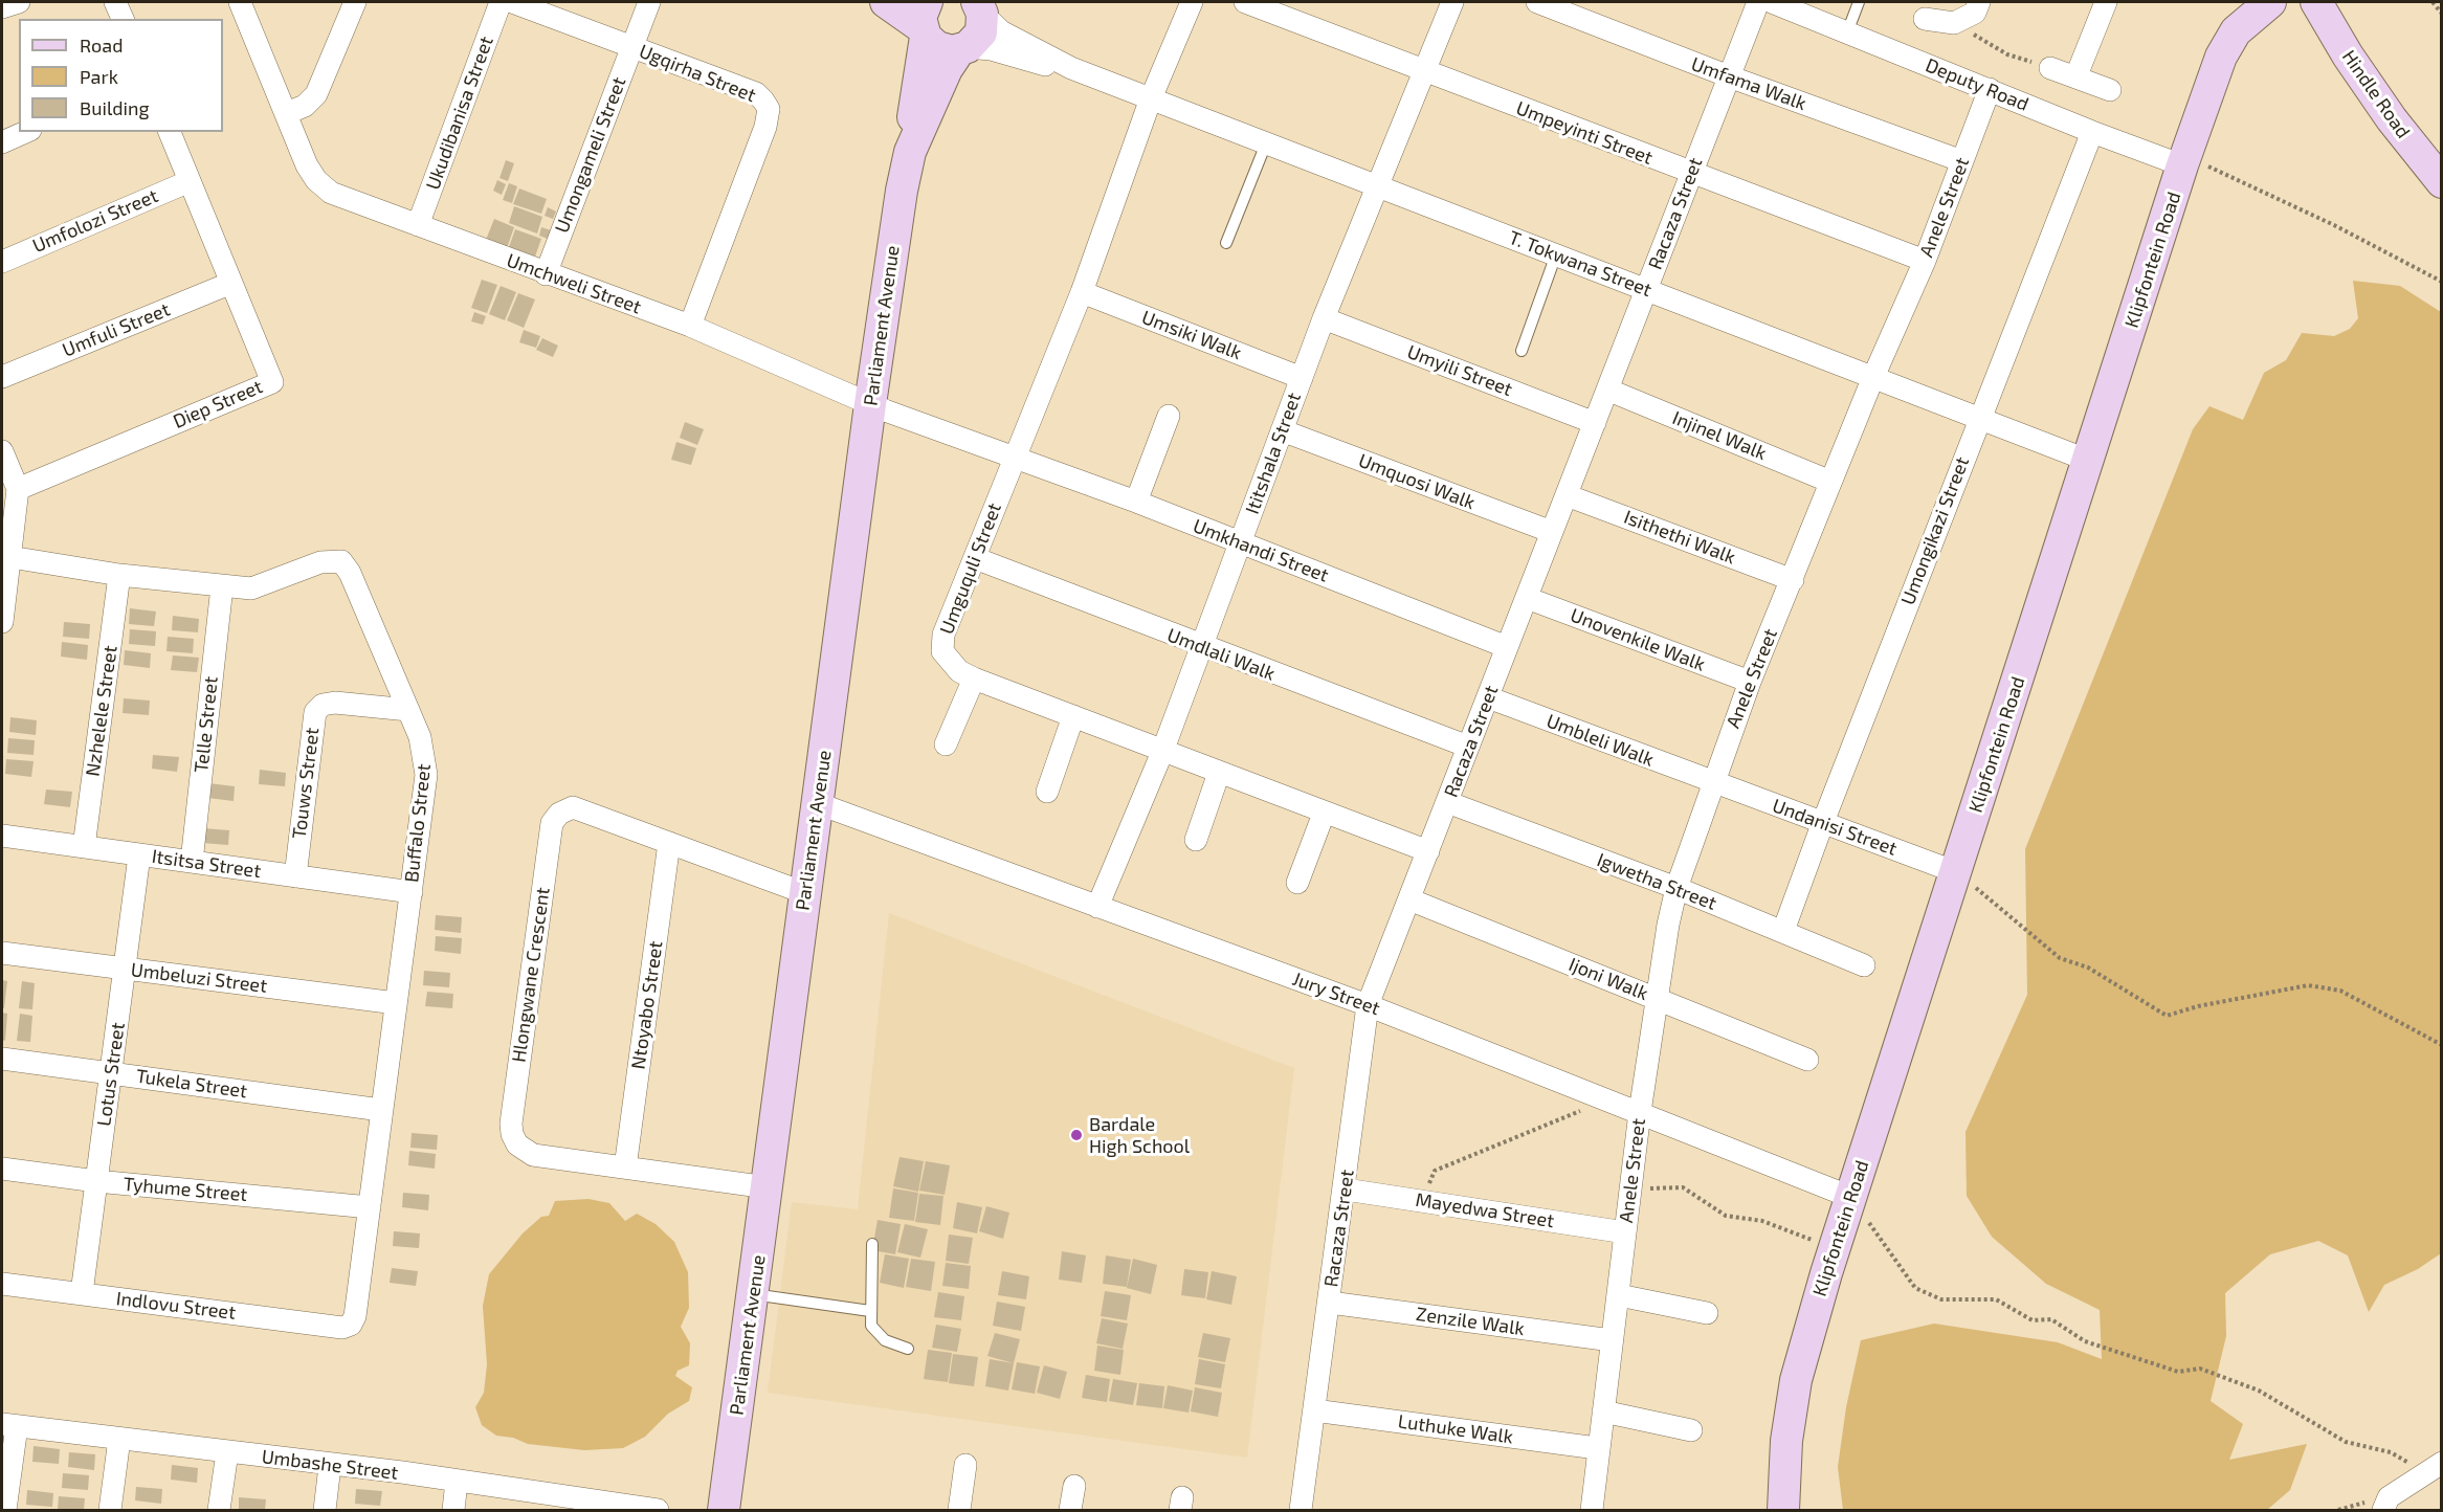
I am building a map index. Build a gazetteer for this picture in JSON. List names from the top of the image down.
{
  "streets": {
    "street": [
      "Ugqirha Street",
      "Umfama Walk",
      "Deputy Road",
      "Hindle Road",
      "Ukudibanisa Street",
      "Umpeyinti Street",
      "Umongameli Street",
      "Anele Street",
      "Racaza Street",
      "Umfolozi Street",
      "Klipfontein Road",
      "T. Tokwana Street",
      "Umchweli Street",
      "Parliament Avenue",
      "Umfuli Street",
      "Umsiki Walk",
      "Umyili Street",
      "Diep Street",
      "Injinel Walk",
      "Ititshala Street",
      "Umquosi Walk",
      "Umongikazi Street",
      "Isithethi Walk",
      "Umkhandi Street",
      "Umguquli Street",
      "Unovenkile Walk",
      "Umdlali Walk",
      "Nzhelele Street",
      "Telle Street",
      "Umbleli Walk",
      "Touws Street",
      "Buffalo Street",
      "Undanisi Street",
      "Itsitsa Street",
      "Igwetha Street",
      "Hlongwane Crescent",
      "Umbeluzi Street",
      "Ijoni Walk",
      "Jury Street",
      "Ntoyabo Street",
      "Lotus Street",
      "Tukela Street",
      "Tyhume Street",
      "Mayedwa Street",
      "Indlovu Street",
      "Zenzile Walk",
      "Luthuke Walk",
      "Umbashe Street"
    ]
  },
  "crossings": [
    ["Ugqirha Street", "Umongameli Street"],
    ["Ugqirha Street", "Umchweli Street"],
    ["Umfama Walk", "Anele Street"],
    ["Umfama Walk", "Racaza Street"],
    ["Deputy Road", "Anele Street"],
    ["Deputy Road", "Klipfontein Road"],
    ["Deputy Road", "Umongikazi Street"],
    ["Ukudibanisa Street", "Umchweli Street"],
    ["Umpeyinti Street", "Anele Street"],
    ["Umpeyinti Street", "Racaza Street"],
    ["Umpeyinti Street", "Ititshala Street"],
    ["Umongameli Street", "Umchweli Street"],
    ["Anele Street", "T. Tokwana Street"],
    ["Anele Street", "Injinel Walk"],
    ["Anele Street", "Isithethi Walk"],
    ["Anele Street", "Unovenkile Walk"],
    ["Anele Street", "Umbleli Walk"],
    ["Anele Street", "Undanisi Street"],
    ["Anele Street", "Igwetha Street"],
    ["Anele Street", "Ijoni Walk"],
    ["Anele Street", "Jury Street"],
    ["Anele Street", "Mayedwa Street"],
    ["Anele Street", "Zenzile Walk"],
    ["Anele Street", "Luthuke Walk"],
    ["Racaza Street", "T. Tokwana Street"],
    ["Racaza Street", "Umyili Street"],
    ["Racaza Street", "Injinel Walk"],
    ["Racaza Street", "Umquosi Walk"],
    ["Racaza Street", "Isithethi Walk"],
    ["Racaza Street", "Umkhandi Street"],
    ["Racaza Street", "Umguquli Street"],
    ["Racaza Street", "Unovenkile Walk"],
    ["Racaza Street", "Umdlali Walk"],
    ["Racaza Street", "Umbleli Walk"],
    ["Racaza Street", "Igwetha Street"],
    ["Racaza Street", "Ijoni Walk"],
    ["Racaza Street", "Jury Street"],
    ["Racaza Street", "Mayedwa Street"],
    ["Racaza Street", "Zenzile Walk"],
    ["Racaza Street", "Luthuke Walk"],
    ["Umfolozi Street", "Diep Street"],
    ["Klipfontein Road", "T. Tokwana Street"],
    ["Klipfontein Road", "Undanisi Street"],
    ["Klipfontein Road", "Jury Street"],
    ["T. Tokwana Street", "Parliament Avenue"],
    ["T. Tokwana Street", "Ititshala Street"],
    ["T. Tokwana Street", "Umongikazi Street"],
    ["T. Tokwana Street", "Umguquli Street"],
    ["Umchweli Street", "Parliament Avenue"],
    ["Umchweli Street", "Umkhandi Street"],
    ["Umchweli Street", "Umguquli Street"],
    ["Parliament Avenue", "Hlongwane Crescent"],
    ["Parliament Avenue", "Jury Street"],
    ["Umfuli Street", "Diep Street"],
    ["Umsiki Walk", "Ititshala Street"],
    ["Umsiki Walk", "Umguquli Street"],
    ["Umyili Street", "Ititshala Street"],
    ["Ititshala Street", "Umquosi Walk"],
    ["Ititshala Street", "Umkhandi Street"],
    ["Ititshala Street", "Umguquli Street"],
    ["Ititshala Street", "Umdlali Walk"],
    ["Ititshala Street", "Jury Street"],
    ["Umongikazi Street", "Undanisi Street"],
    ["Umongikazi Street", "Igwetha Street"],
    ["Umkhandi Street", "Umguquli Street"],
    ["Umguquli Street", "Umdlali Walk"],
    ["Nzhelele Street", "Buffalo Street"],
    ["Nzhelele Street", "Itsitsa Street"],
    ["Telle Street", "Buffalo Street"],
    ["Telle Street", "Itsitsa Street"],
    ["Umbleli Walk", "Undanisi Street"],
    ["Touws Street", "Buffalo Street"],
    ["Touws Street", "Itsitsa Street"],
    ["Buffalo Street", "Itsitsa Street"],
    ["Buffalo Street", "Umbeluzi Street"],
    ["Buffalo Street", "Tukela Street"],
    ["Buffalo Street", "Tyhume Street"],
    ["Buffalo Street", "Indlovu Street"],
    ["Itsitsa Street", "Lotus Street"],
    ["Hlongwane Crescent", "Ntoyabo Street"],
    ["Umbeluzi Street", "Lotus Street"],
    ["Lotus Street", "Tukela Street"],
    ["Lotus Street", "Tyhume Street"],
    ["Lotus Street", "Indlovu Street"]
  ],
  "places": ["Bardale High School"],
  "legend": ["Road", "Park", "Building"]
}
